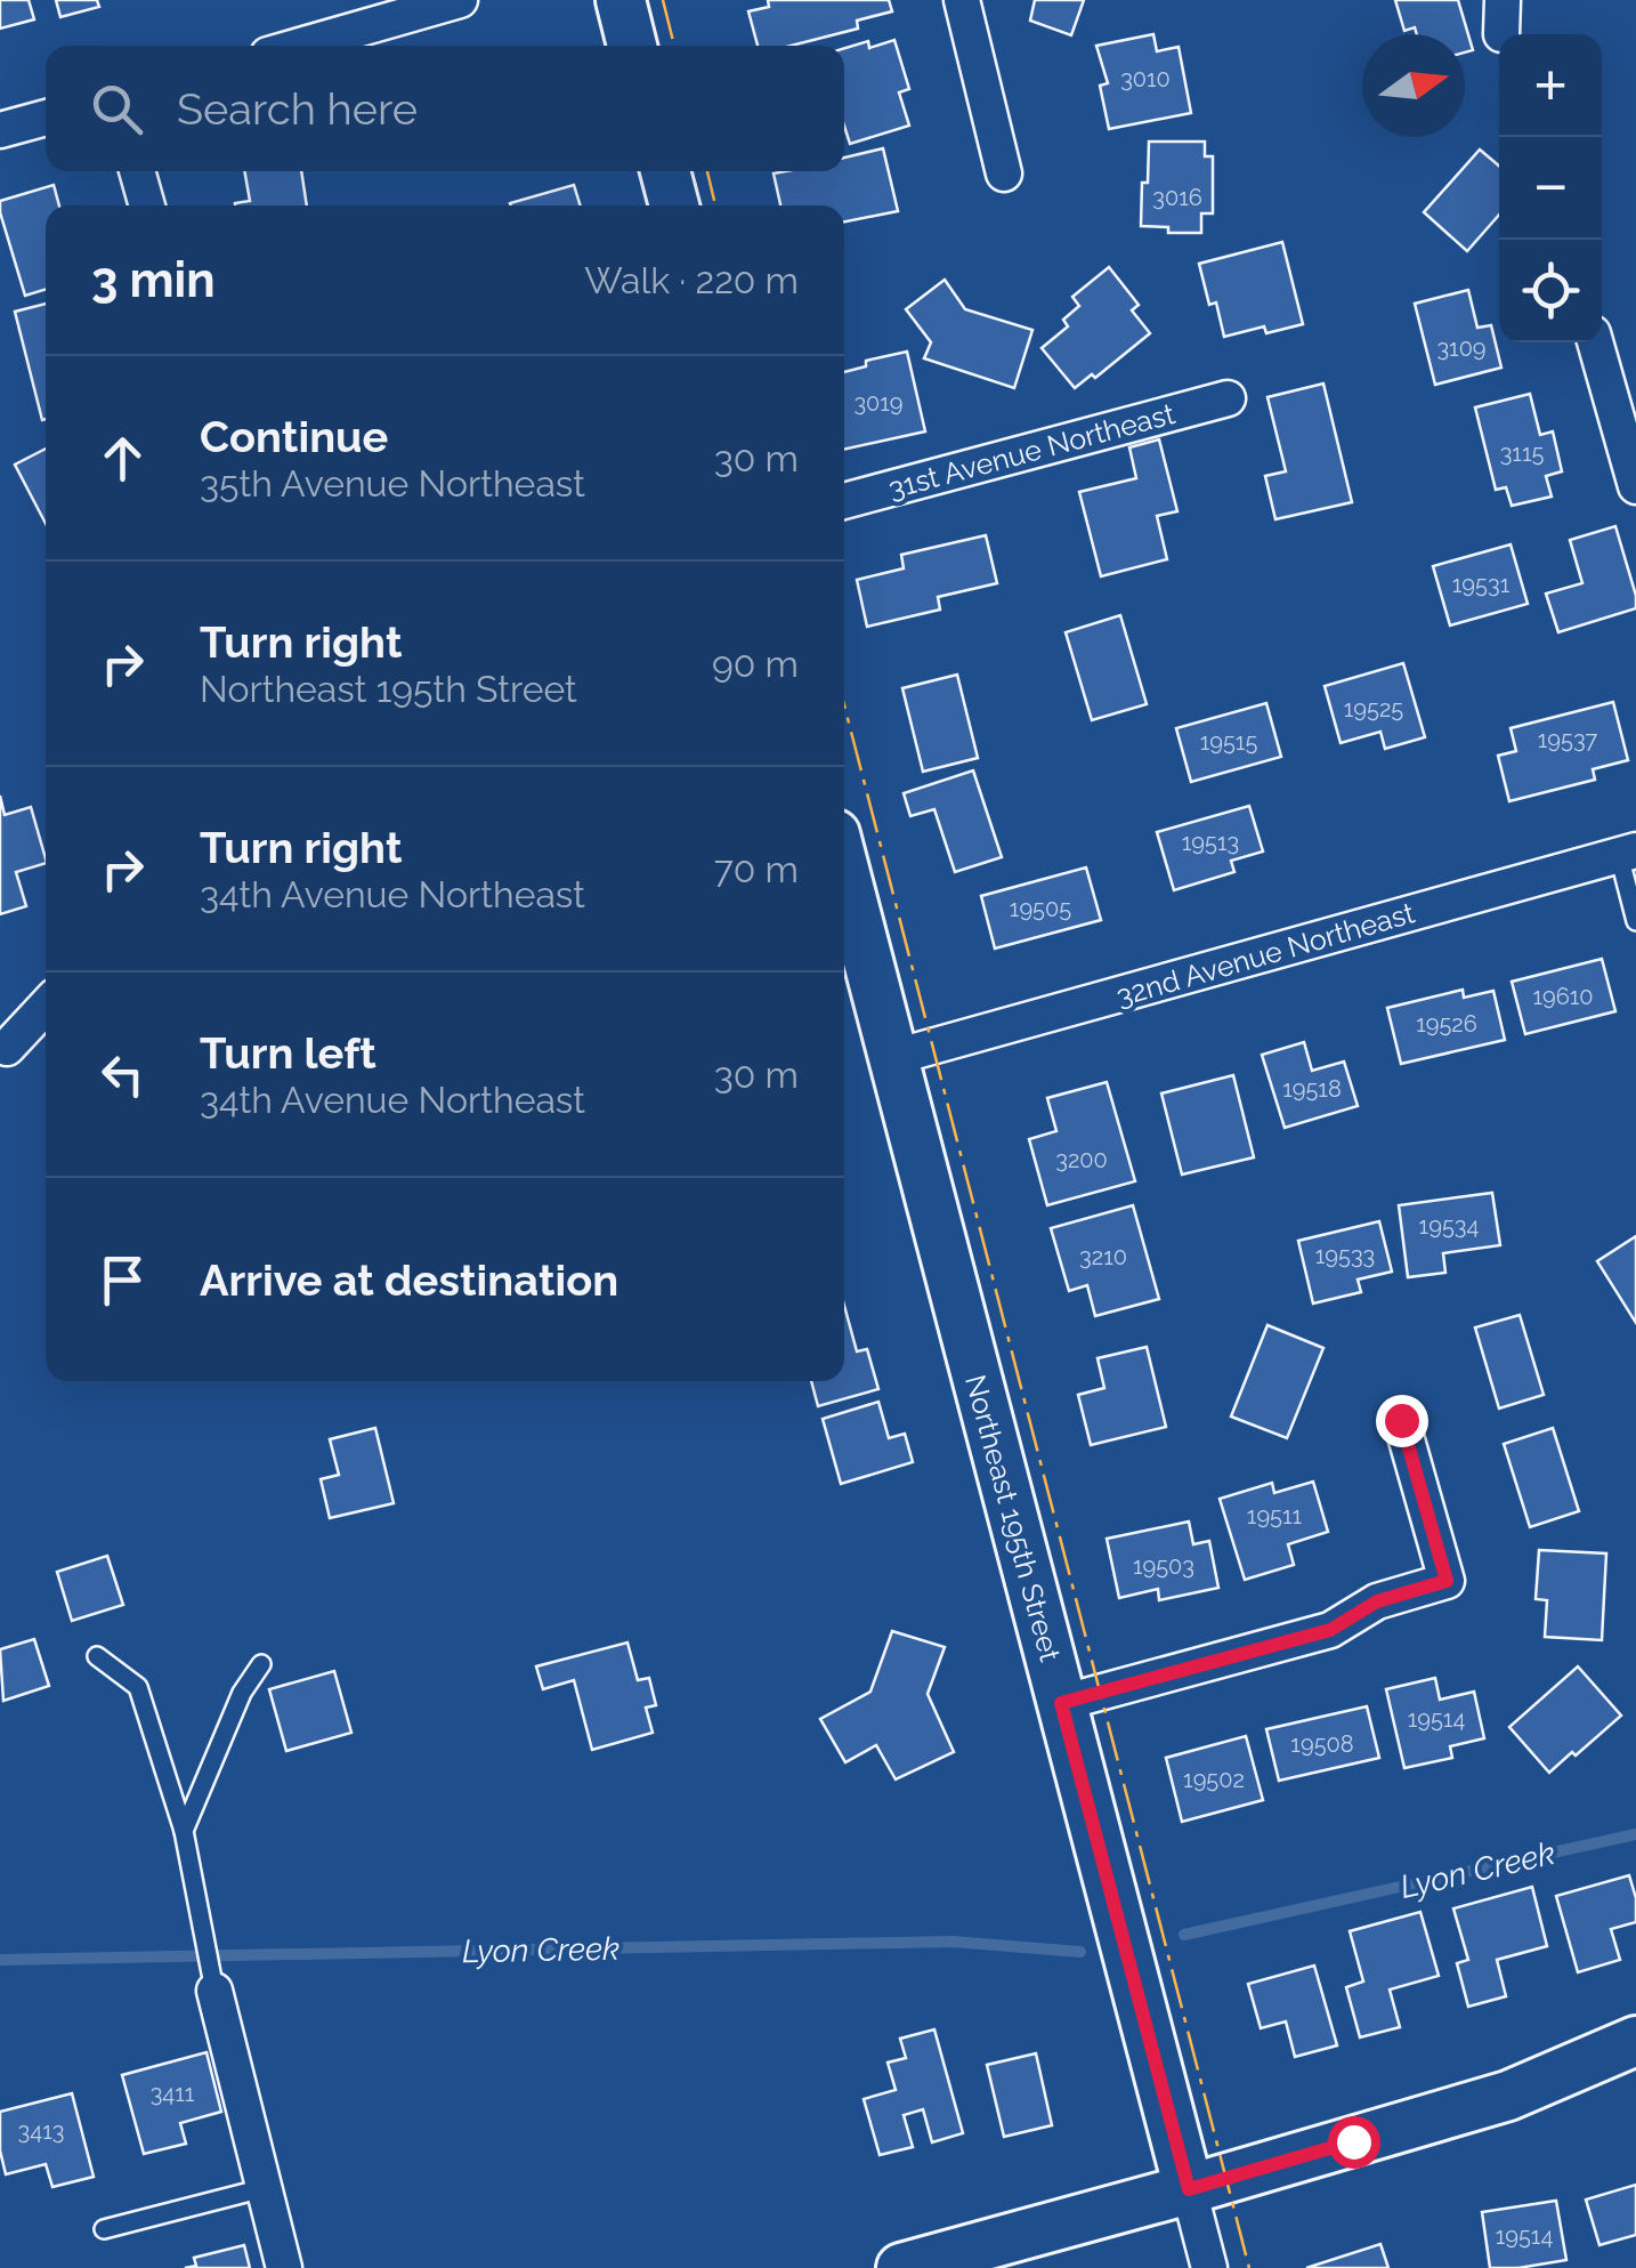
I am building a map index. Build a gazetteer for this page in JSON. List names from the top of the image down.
{
  "streets": {
    "street": ["31st Avenue Northeast", "32nd Avenue Northeast", "Northeast 195th Street"]
  },
  "crossings": [
    ["32nd Avenue Northeast", "Northeast 195th Street"]
  ],
  "water": ["Lyon Creek"],
  "house_numbers": [
    "3010",
    "3016",
    "3109",
    "3019",
    "3115",
    "19531",
    "19525",
    "19537",
    "19515",
    "19513",
    "19505",
    "19610",
    "19526",
    "19518",
    "3200",
    "19534",
    "19533",
    "3210",
    "19511",
    "19503",
    "19514",
    "19508",
    "19502",
    "3411",
    "3413",
    "19514"
  ],
  "north": "right",
  "page": {
    "map_buttons": ["+", "−"],
    "search": "Search here",
    "heading": ["3 min", "Walk · 220 m"],
    "list": [
      ["Continue", "35th Avenue Northeast", "30 m"],
      ["Turn right", "Northeast 195th Street", "90 m"],
      ["Turn right", "34th Avenue Northeast", "70 m"],
      ["Turn left", "34th Avenue Northeast", "30 m"],
      "Arrive at destination"
    ]
  }
}
